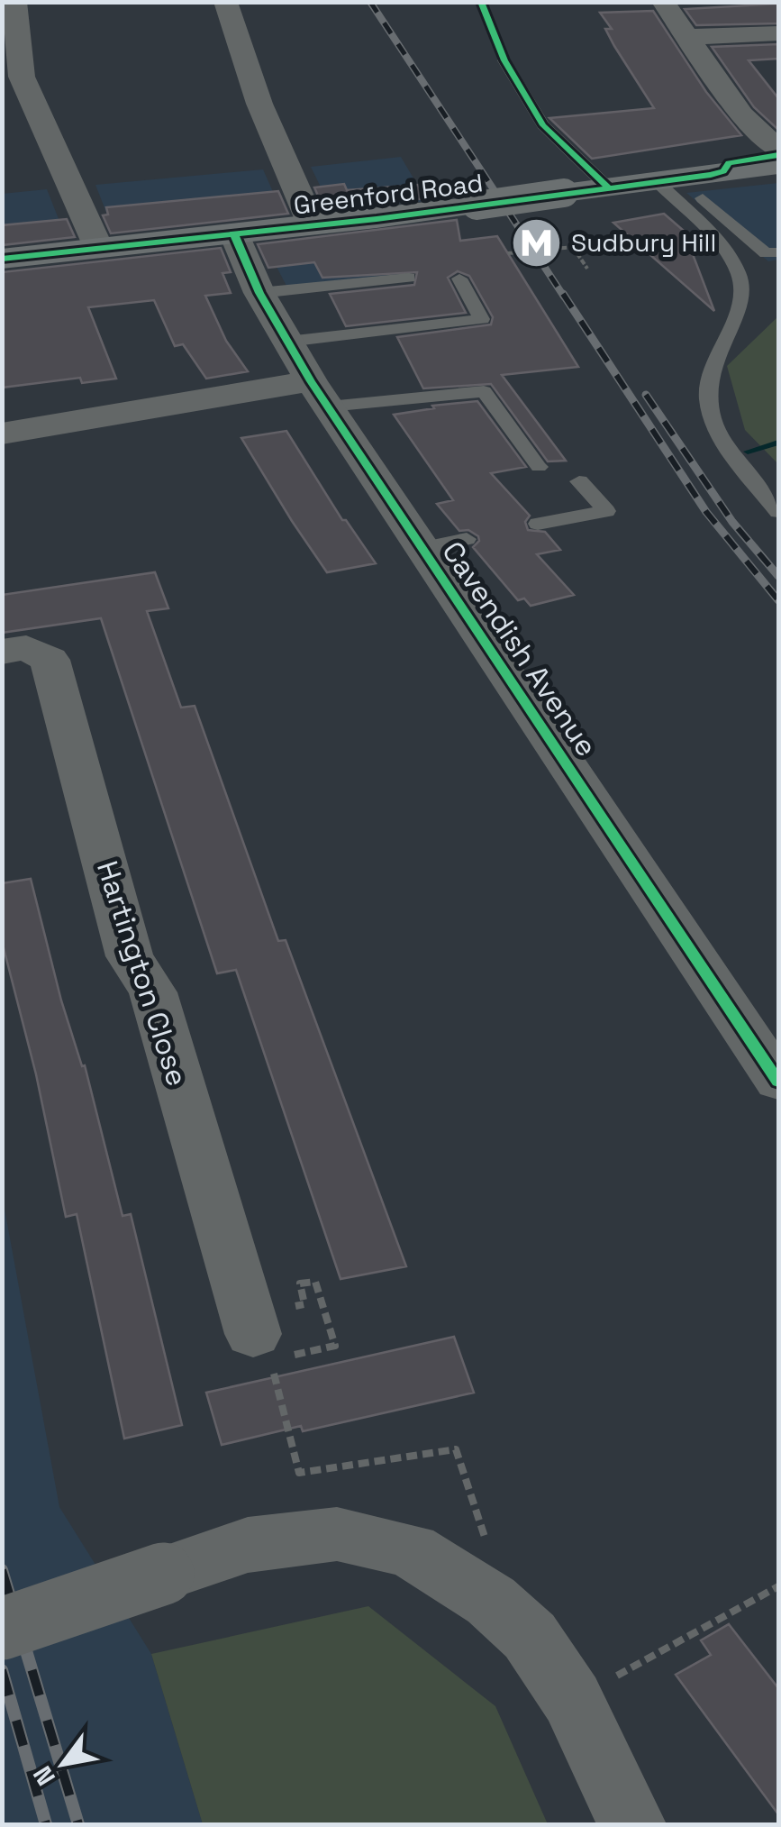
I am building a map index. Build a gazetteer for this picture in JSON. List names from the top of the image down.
{
  "streets": {
    "main road": ["Greenford Road"],
    "street": ["Cavendish Avenue", "Hartington Close"]
  },
  "crossings": [
    ["Greenford Road", "Cavendish Avenue"]
  ],
  "places": {
    "metro station": ["Sudbury Hill"]
  },
  "north": "bottom left"
}
